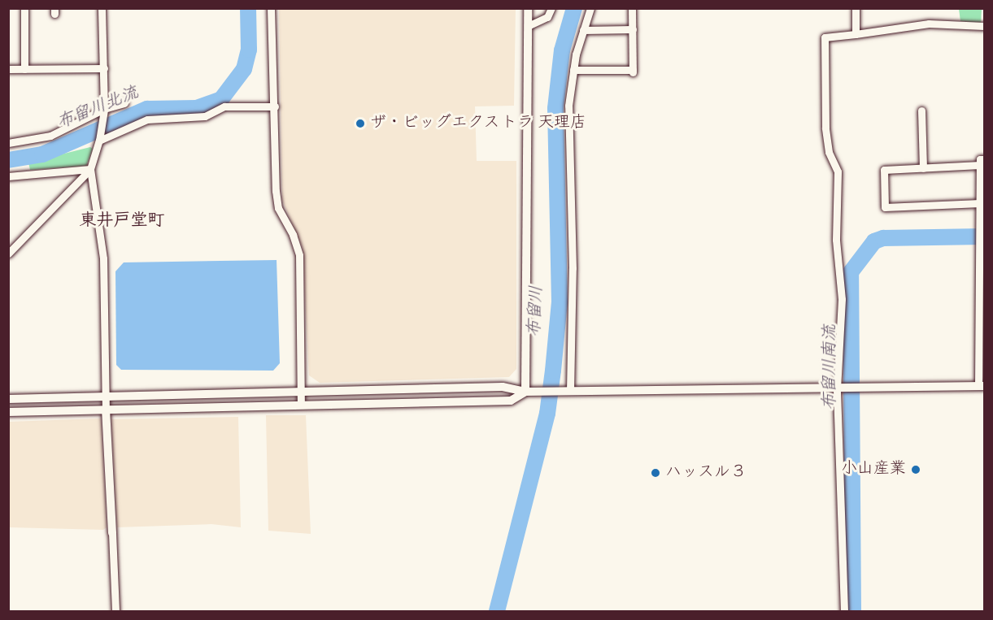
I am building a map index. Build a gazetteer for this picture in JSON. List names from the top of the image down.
{
  "districts": ["東井戸堂町"],
  "water": ["布留川北流", "布留川", "布留川南流"],
  "places": ["ザ・ビッグエクストラ 天理店", "小山産業", "ハッスル３"]
}
